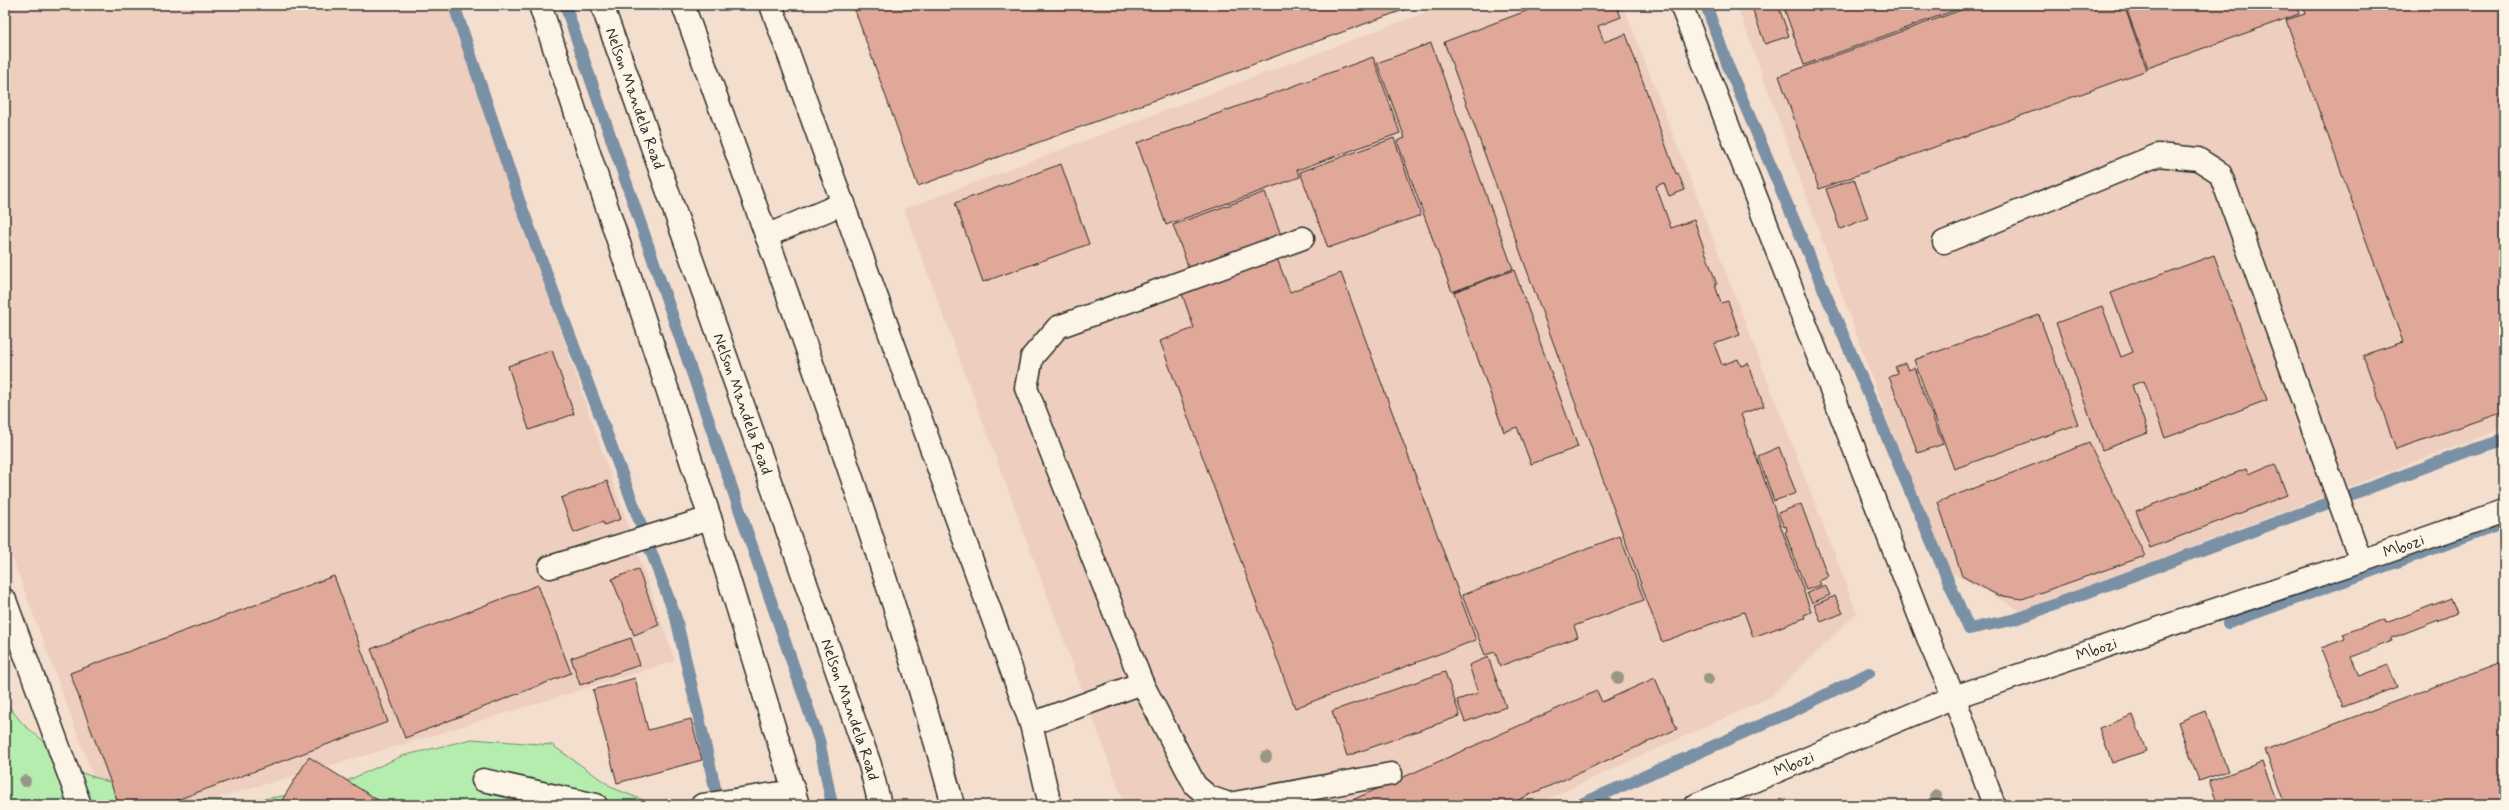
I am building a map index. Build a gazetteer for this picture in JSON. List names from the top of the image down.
{
  "streets": {
    "street": ["Nelson Mandela Road", "Mbozi"]
  }
}
